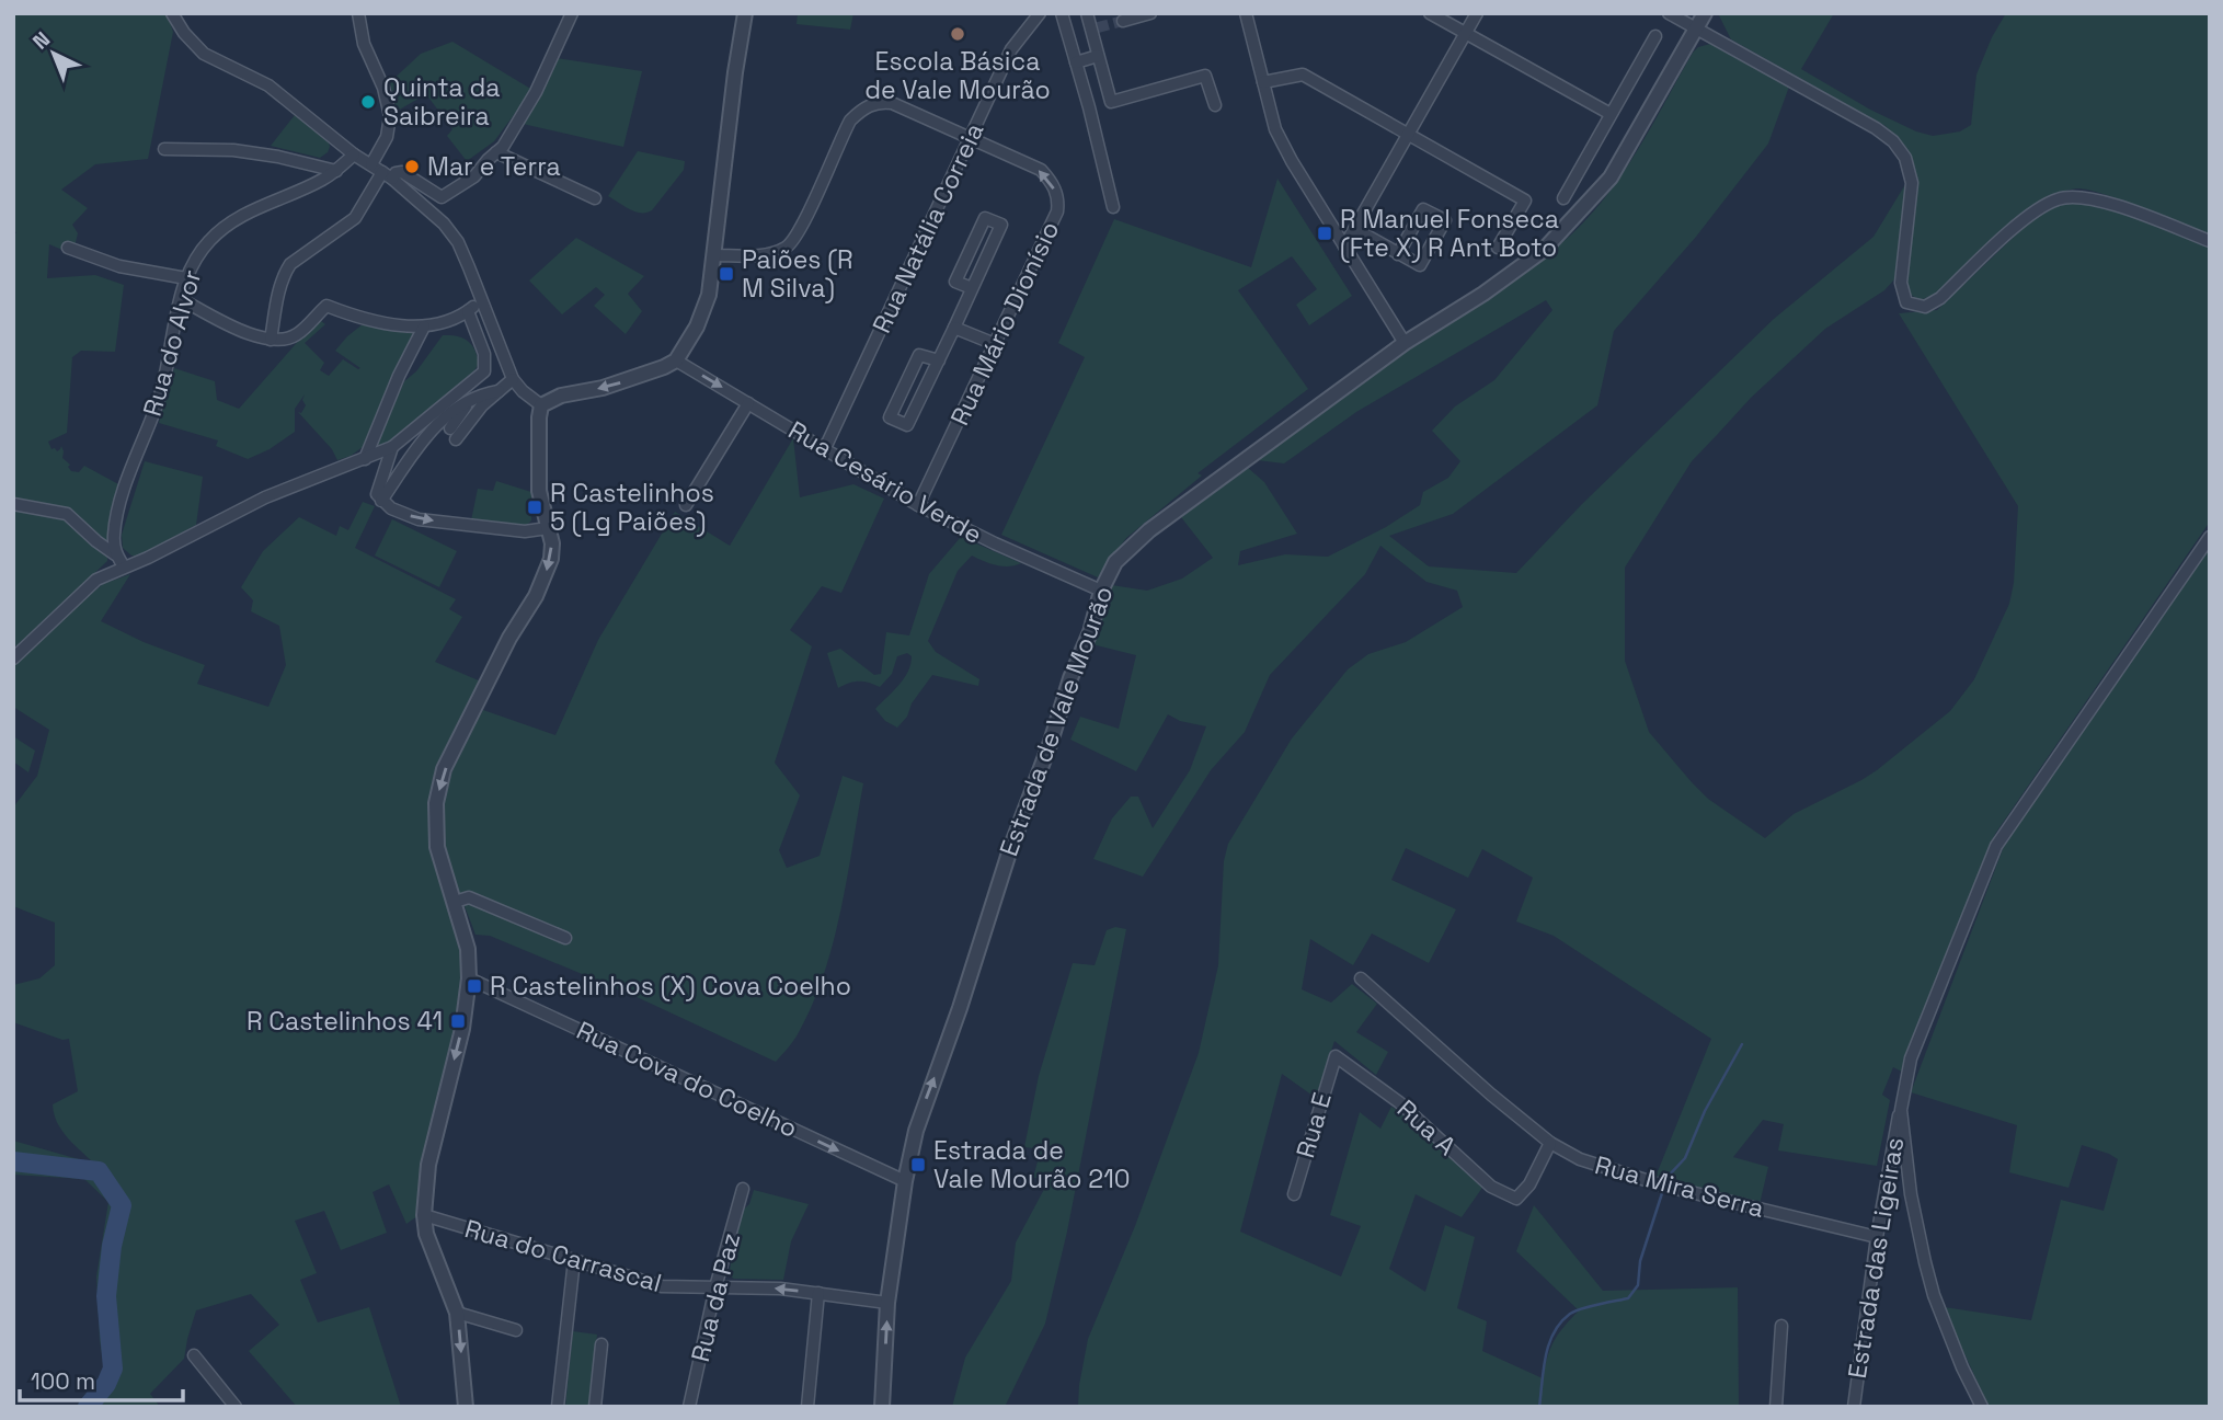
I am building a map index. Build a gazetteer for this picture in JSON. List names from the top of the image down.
{
  "streets": {
    "street": [
      "Rua Natália Correia",
      "Rua Mário Dionísio",
      "Rua do Alvor",
      "Rua Cesário Verde",
      "Estrada de Vale Mourão",
      "Rua Cova do Coelho",
      "Rua E",
      "Rua A",
      "Rua Mira Serra",
      "Rua do Carrascal",
      "Estrada das Ligeiras",
      "Rua da Paz"
    ]
  },
  "crossings": [
    ["Rua Natália Correia", "Rua Mário Dionísio"],
    ["Rua Natália Correia", "Rua Cesário Verde"],
    ["Rua Mário Dionísio", "Rua Cesário Verde"],
    ["Rua Cesário Verde", "Estrada de Vale Mourão"],
    ["Estrada de Vale Mourão", "Rua Cova do Coelho"],
    ["Estrada de Vale Mourão", "Rua do Carrascal"],
    ["Rua E", "Rua A"],
    ["Rua A", "Rua Mira Serra"],
    ["Rua Mira Serra", "Estrada das Ligeiras"],
    ["Rua do Carrascal", "Rua da Paz"]
  ],
  "one_way": ["Estrada de Vale Mourão", "Rua Cova do Coelho"],
  "places": {
    "other": ["Escola Básica de Vale Mourão", "Quinta da Saibreira", "Mar e Terra"],
    "transit": [
      "R Manuel Fonseca (Fte X) R Ant Boto",
      "Paiões (R M Silva)",
      "R Castelinhos 5 (Lg Paiões)",
      "R Castelinhos (X) Cova Coelho",
      "R Castelinhos 41",
      "Estrada de Vale Mourão 210"
    ]
  },
  "scale_bar": "100 m",
  "north": "top left"
}
